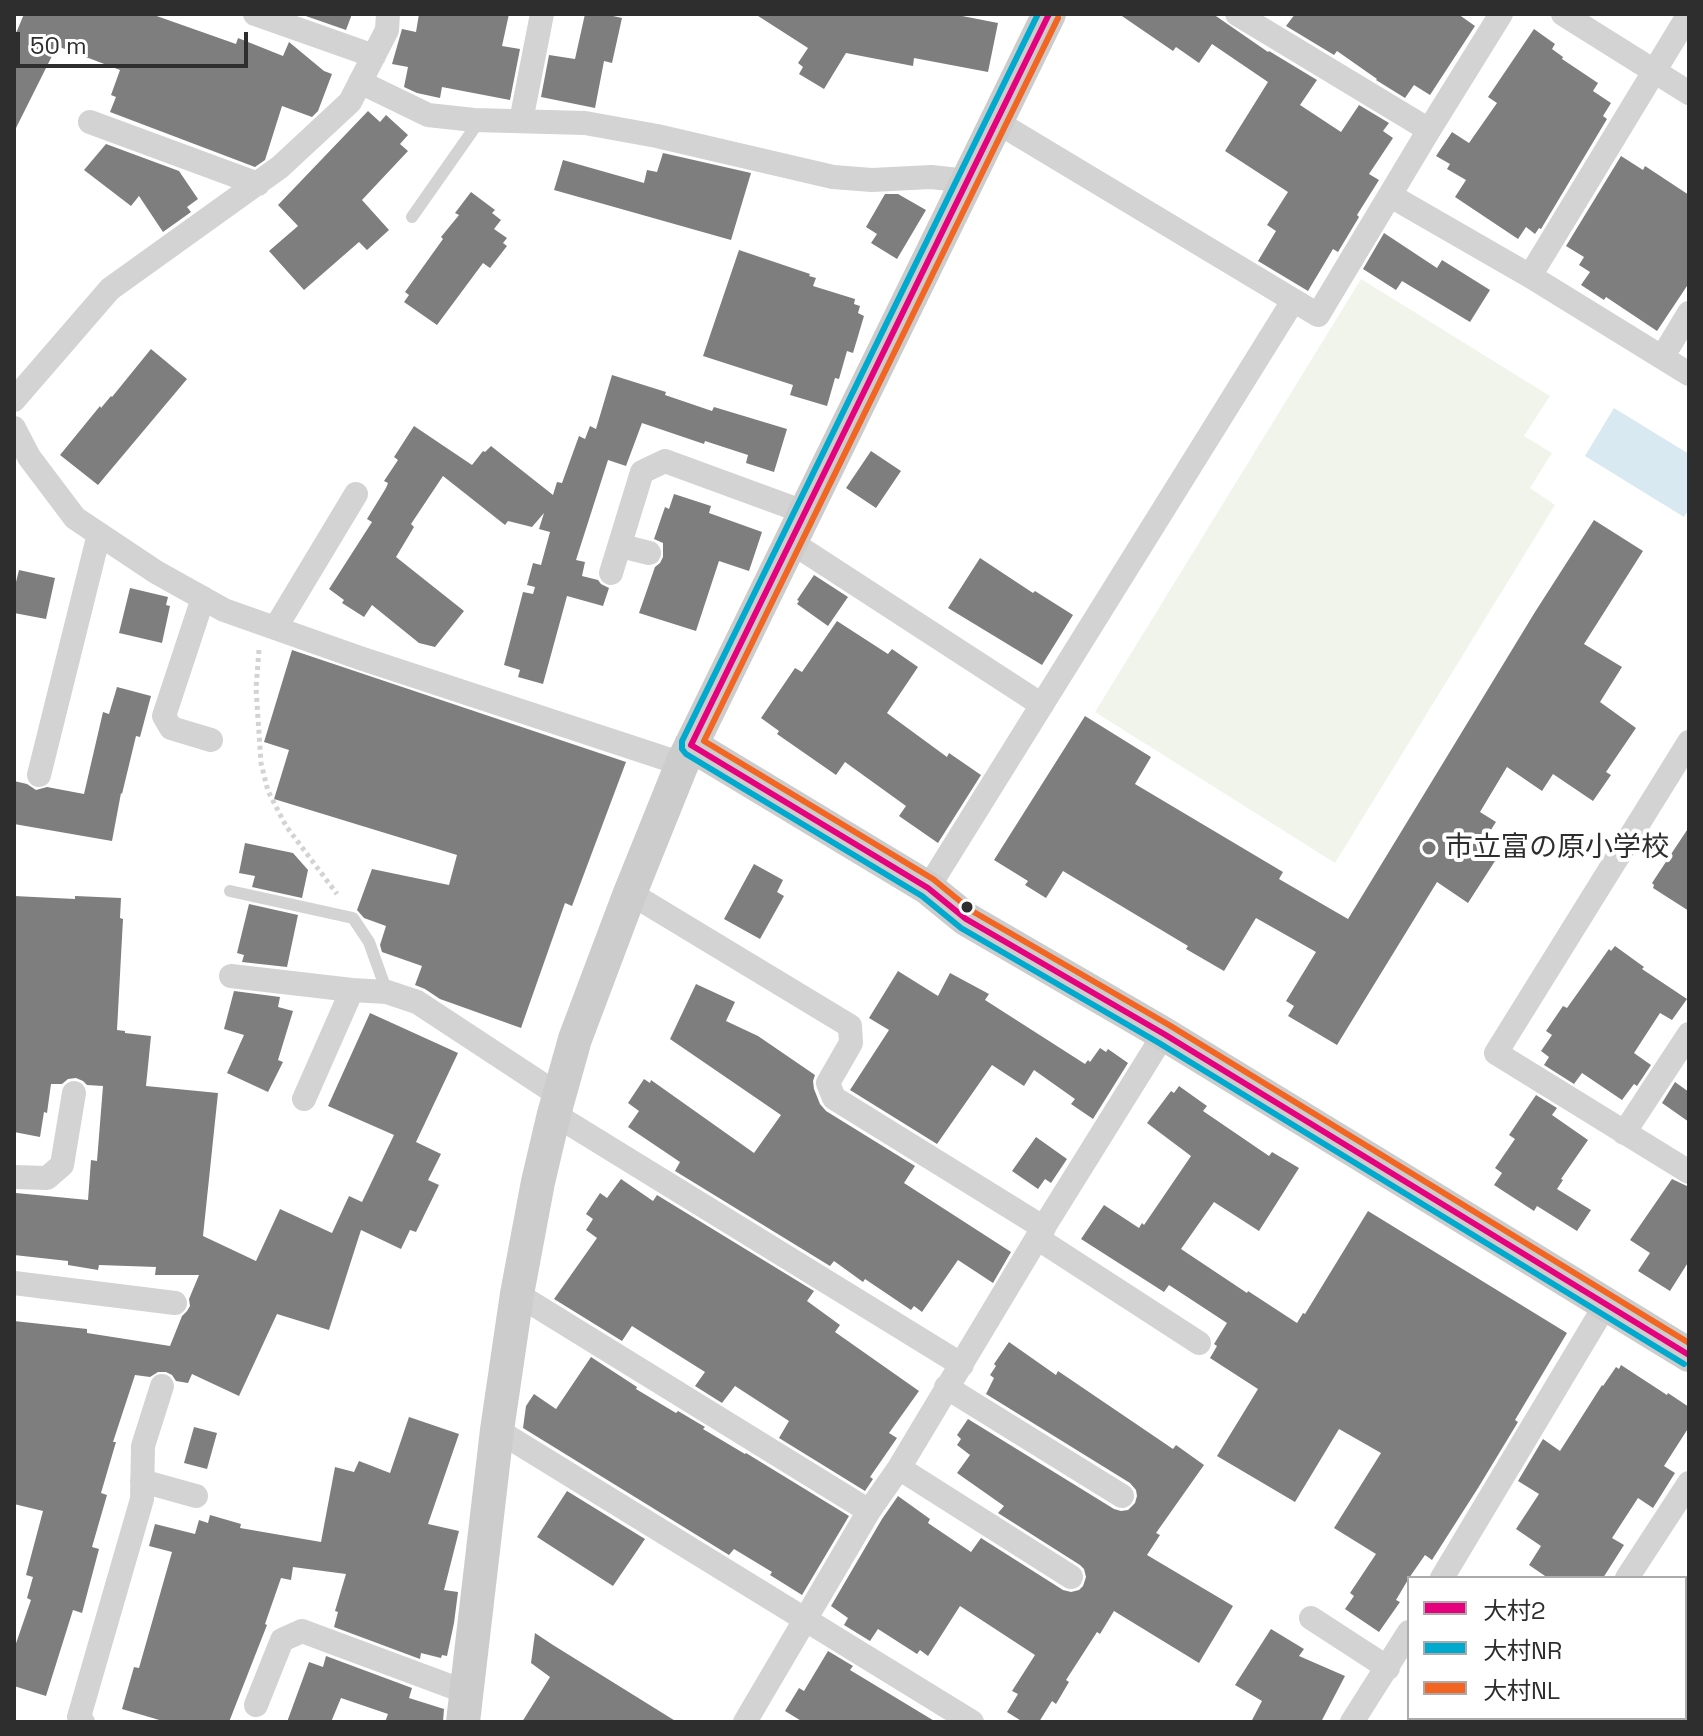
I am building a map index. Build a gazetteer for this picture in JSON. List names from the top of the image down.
{
  "places": ["市立富の原小学校"],
  "lines": ["transit line 大村2", "transit line 大村NR", "transit line 大村NL"],
  "legend": ["大村2", "大村NR", "大村NL"],
  "scale_bar": "50 m"
}
